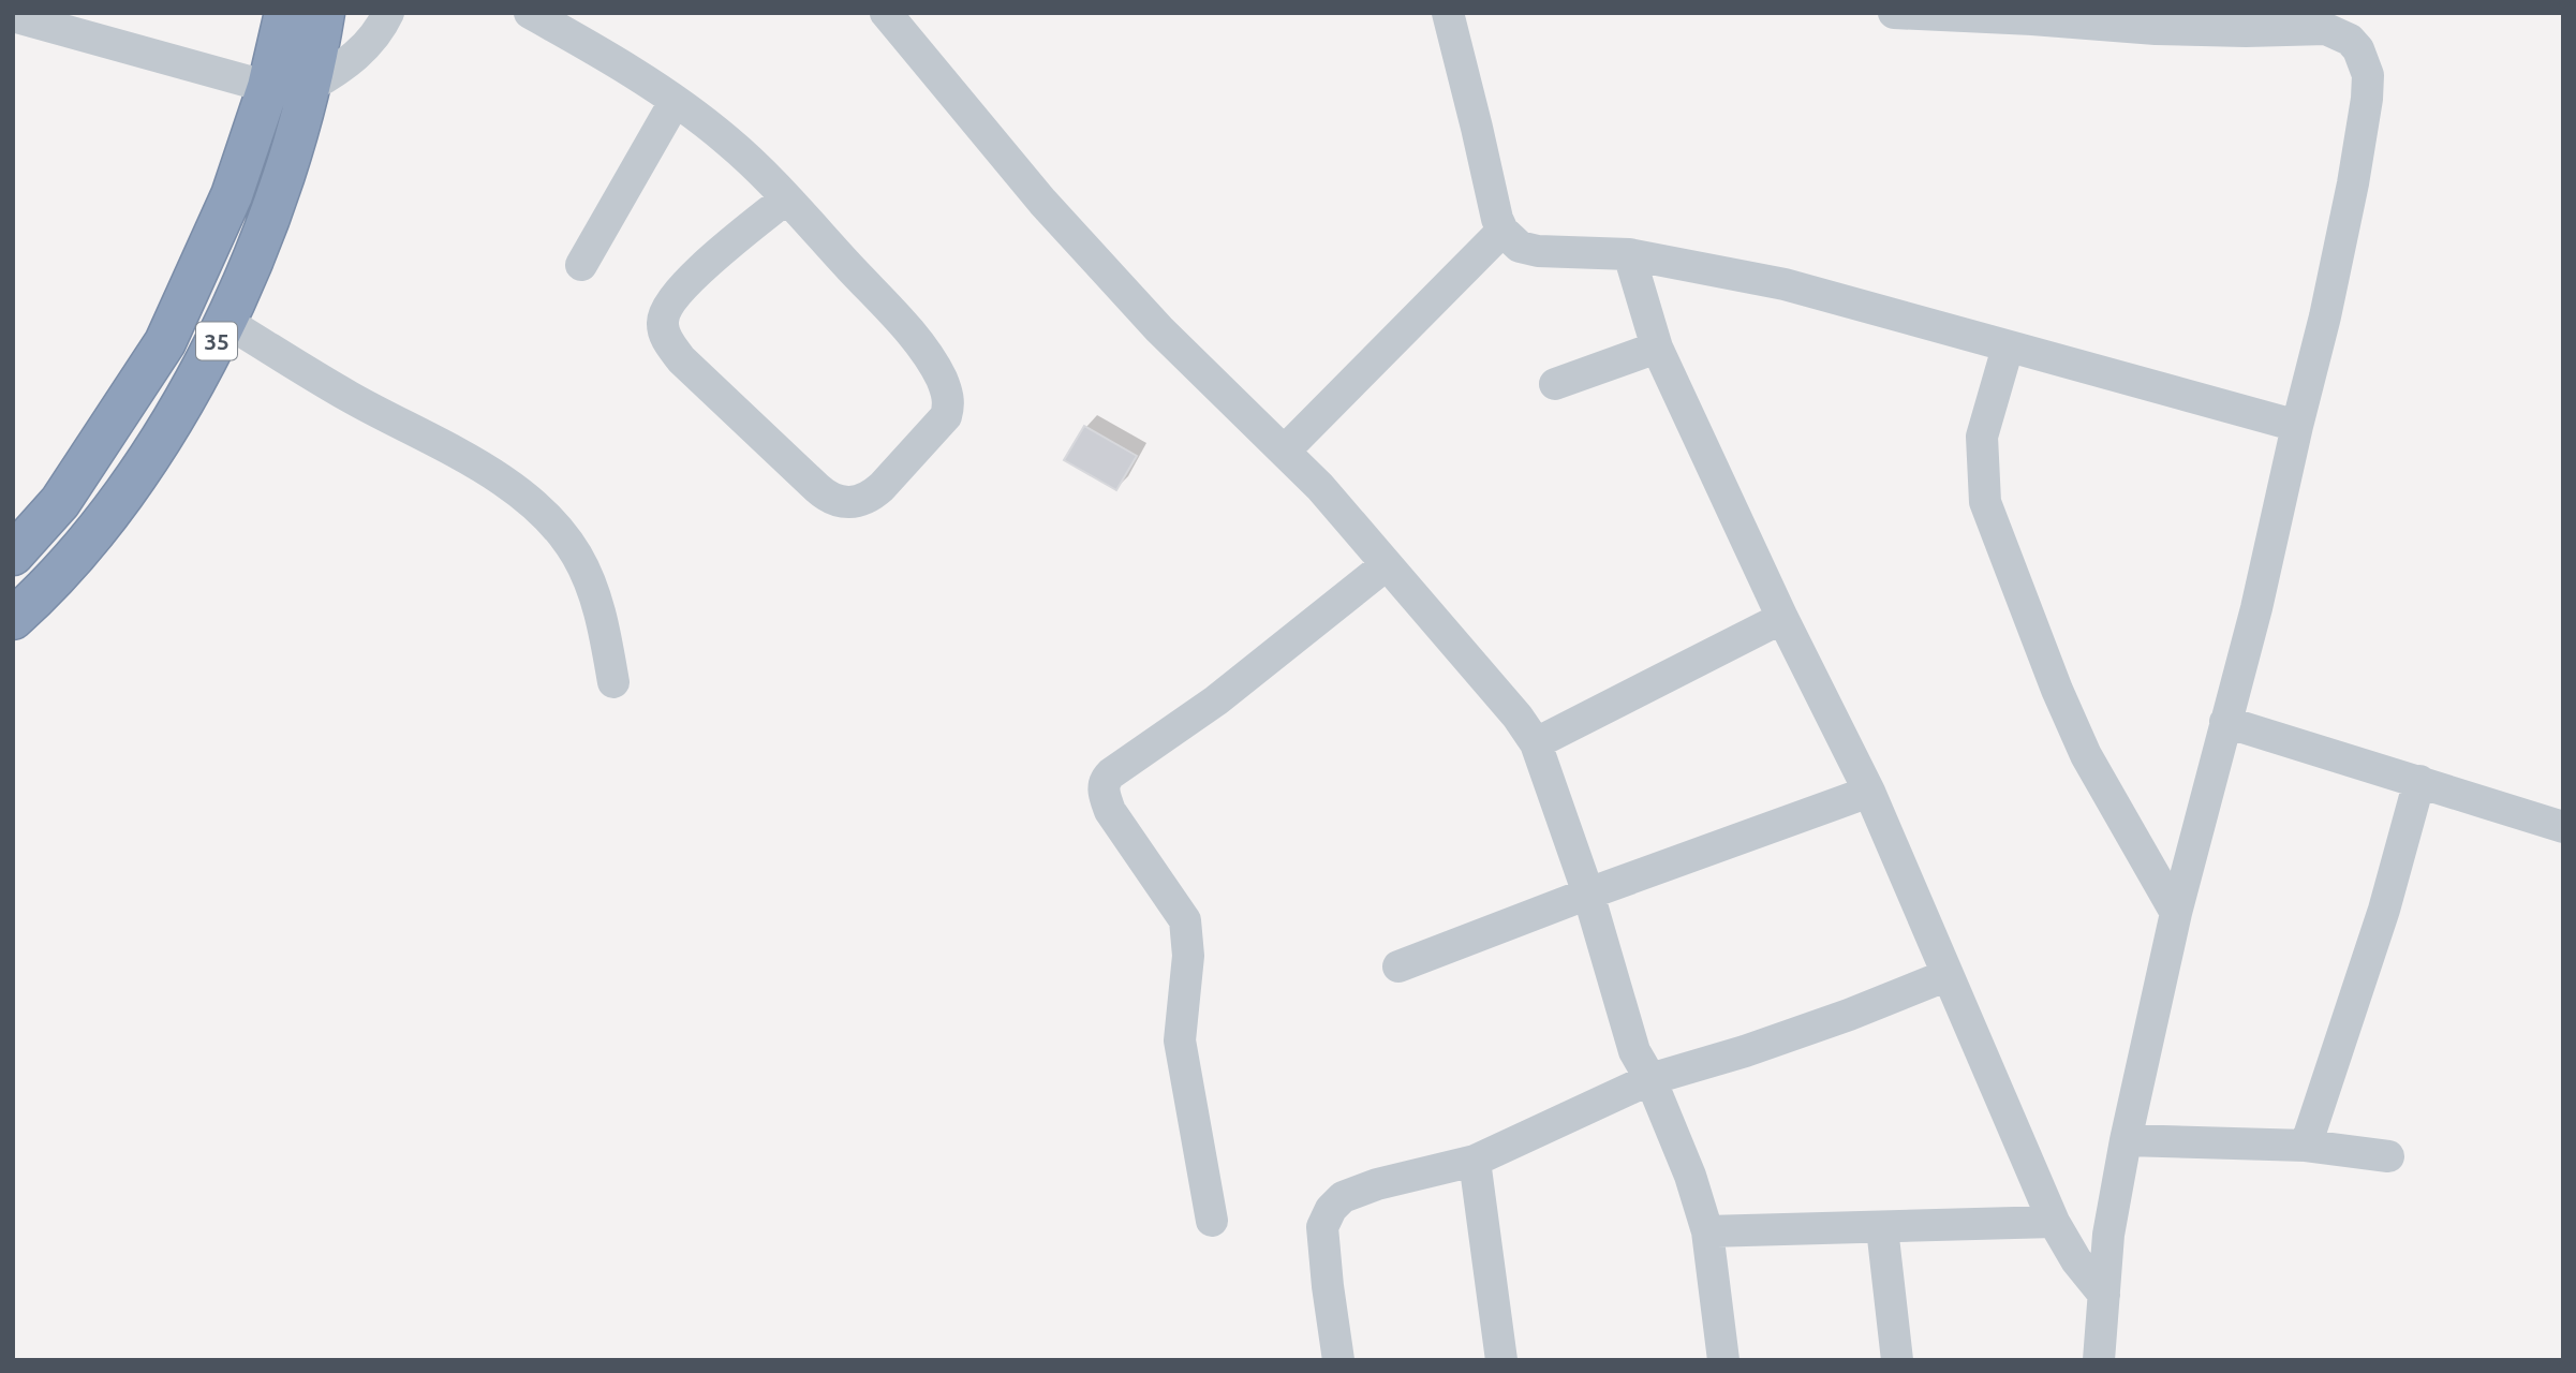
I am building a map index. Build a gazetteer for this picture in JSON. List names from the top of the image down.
{
  "streets": {
    "highway": ["35"]
  }
}
